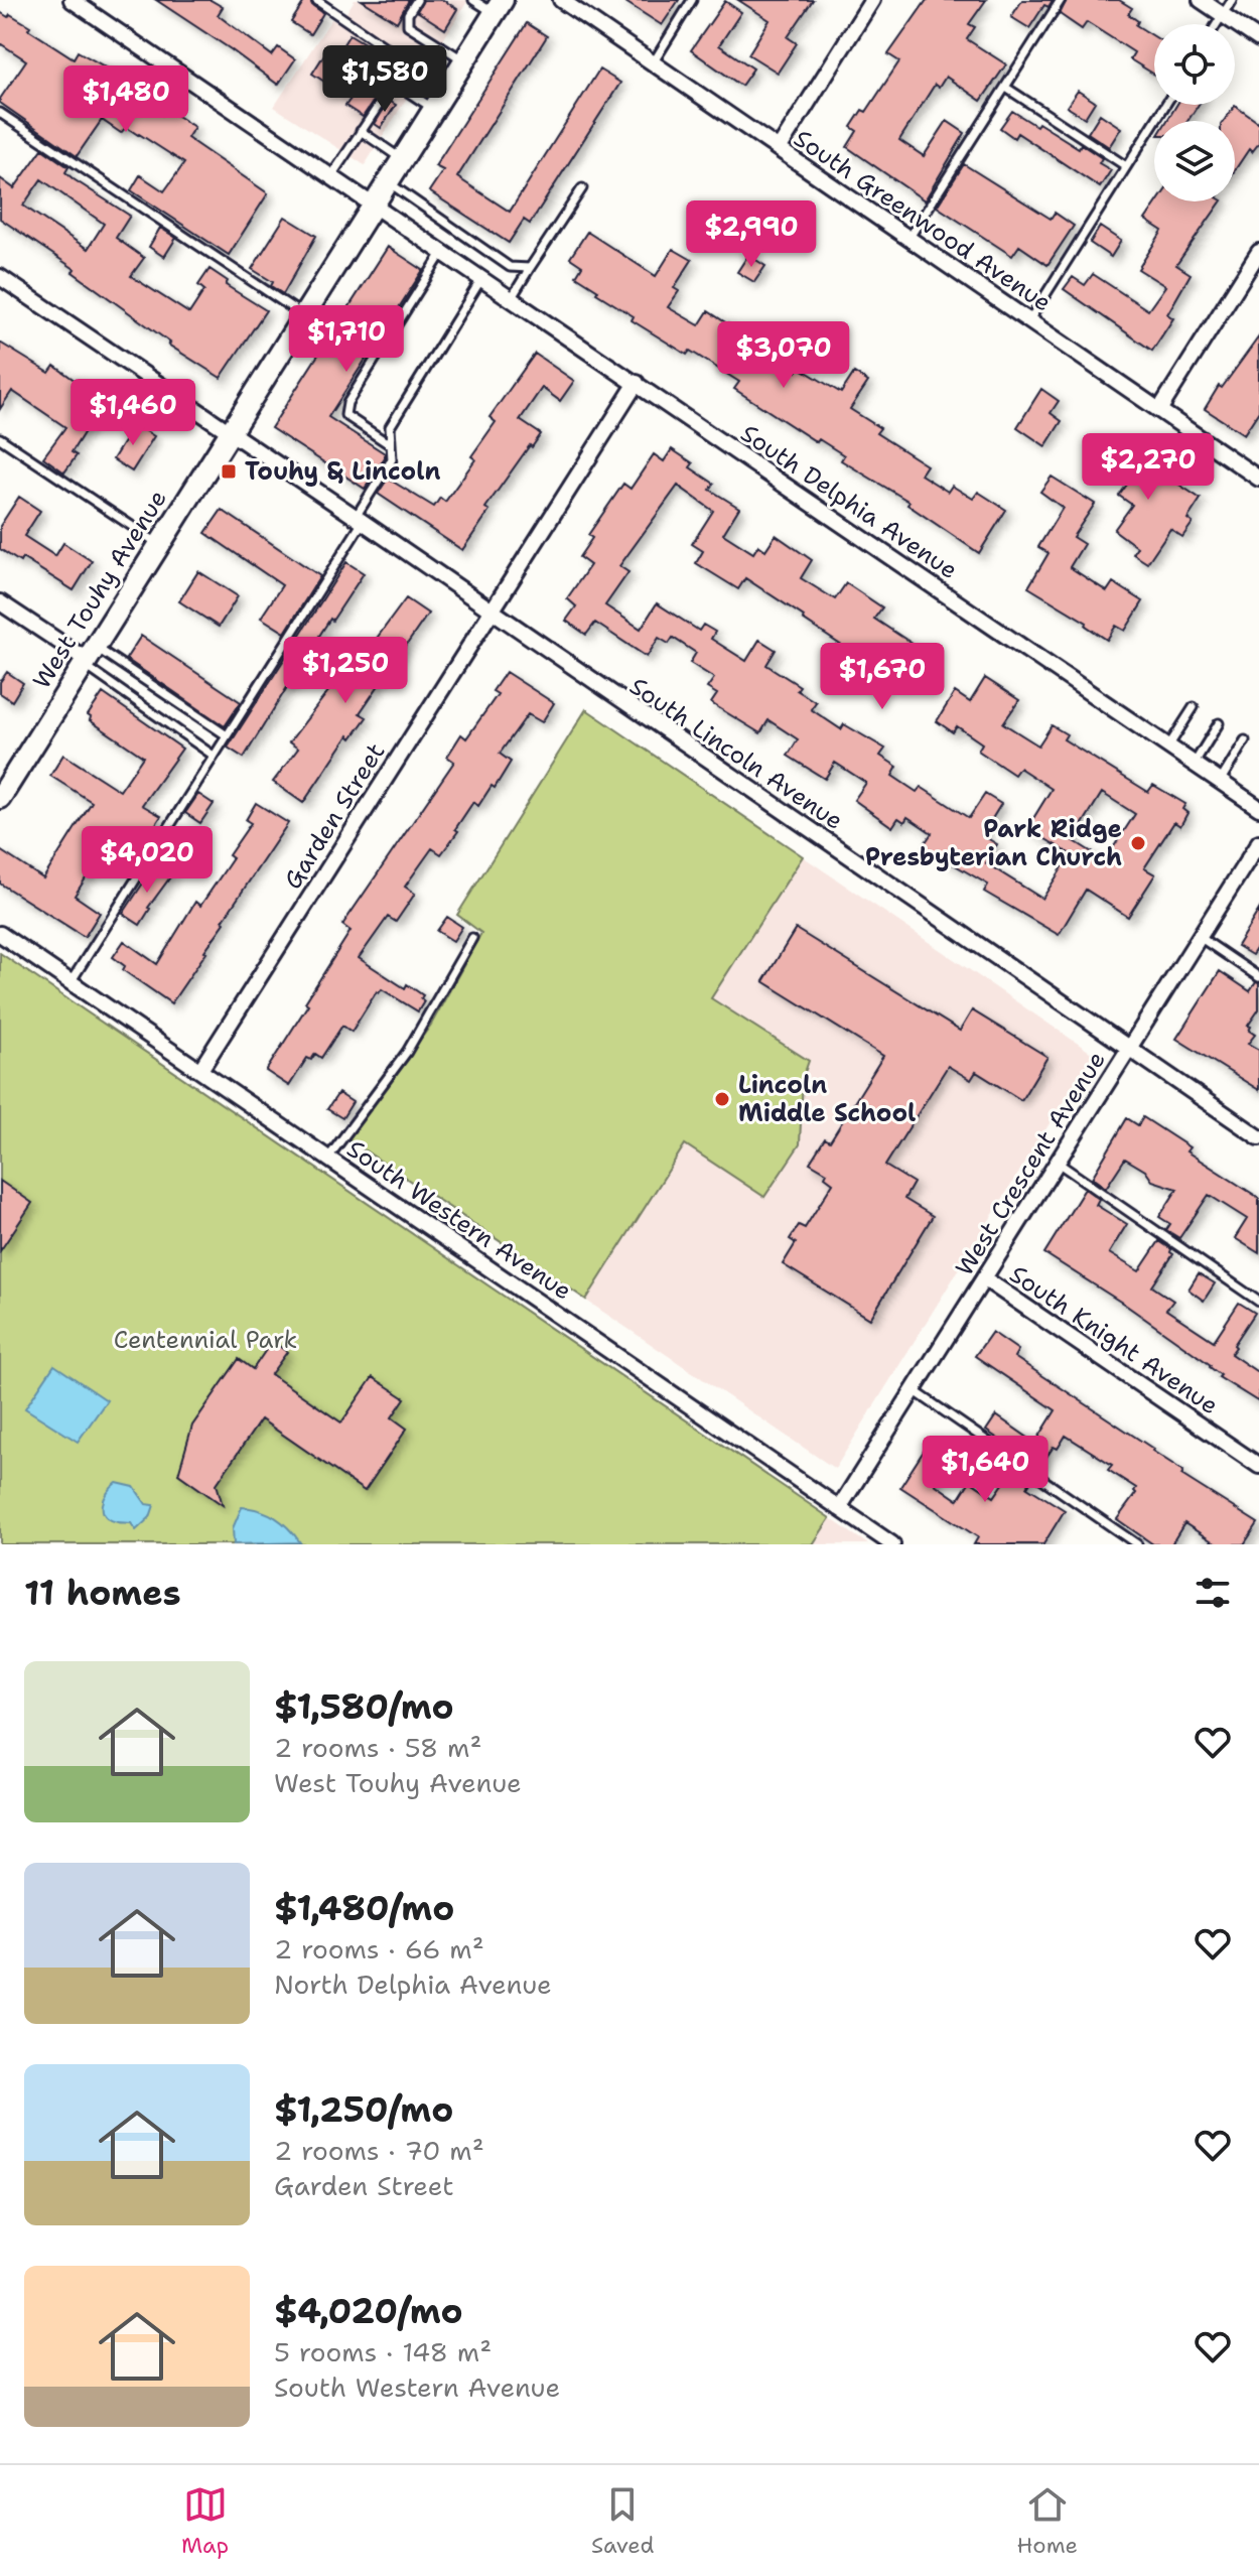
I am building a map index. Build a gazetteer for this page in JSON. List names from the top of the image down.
{
  "streets": {
    "main road": ["West Touhy Avenue"],
    "street": [
      "South Greenwood Avenue",
      "South Delphia Avenue",
      "South Lincoln Avenue",
      "Garden Street",
      "West Crescent Avenue",
      "South Western Avenue",
      "South Knight Avenue"
    ]
  },
  "crossings": [
    ["South Delphia Avenue", "West Touhy Avenue"],
    ["South Delphia Avenue", "Garden Street"],
    ["West Touhy Avenue", "South Lincoln Avenue"],
    ["South Lincoln Avenue", "Garden Street"],
    ["South Lincoln Avenue", "West Crescent Avenue"],
    ["Garden Street", "South Western Avenue"],
    ["West Crescent Avenue", "South Western Avenue"],
    ["West Crescent Avenue", "South Knight Avenue"]
  ],
  "parks": ["Centennial Park"],
  "places": {
    "transit": ["Touhy & Lincoln"],
    "other": ["Park Ridge Presbyterian Church", "Lincoln Middle School"]
  },
  "page": {
    "price": [
      "$1,580",
      "$1,480",
      "$2,990",
      "$1,710",
      "$3,070",
      "$1,460",
      "$2,270",
      "$1,250",
      "$1,670",
      "$4,020",
      "$1,640"
    ],
    "heading": "11 homes",
    "list": [
      {
        "name": "$1,580/mo",
        "note": "2 rooms · 58 m² · West Touhy Avenue"
      },
      {
        "name": "$1,480/mo",
        "note": "2 rooms · 66 m² · North Delphia Avenue"
      },
      {
        "name": "$1,250/mo",
        "note": "2 rooms · 70 m² · Garden Street"
      },
      {
        "name": "$4,020/mo",
        "note": "5 rooms · 148 m² · South Western Avenue"
      }
    ],
    "tabs": ["Map", "Saved", "Home"]
  }
}
